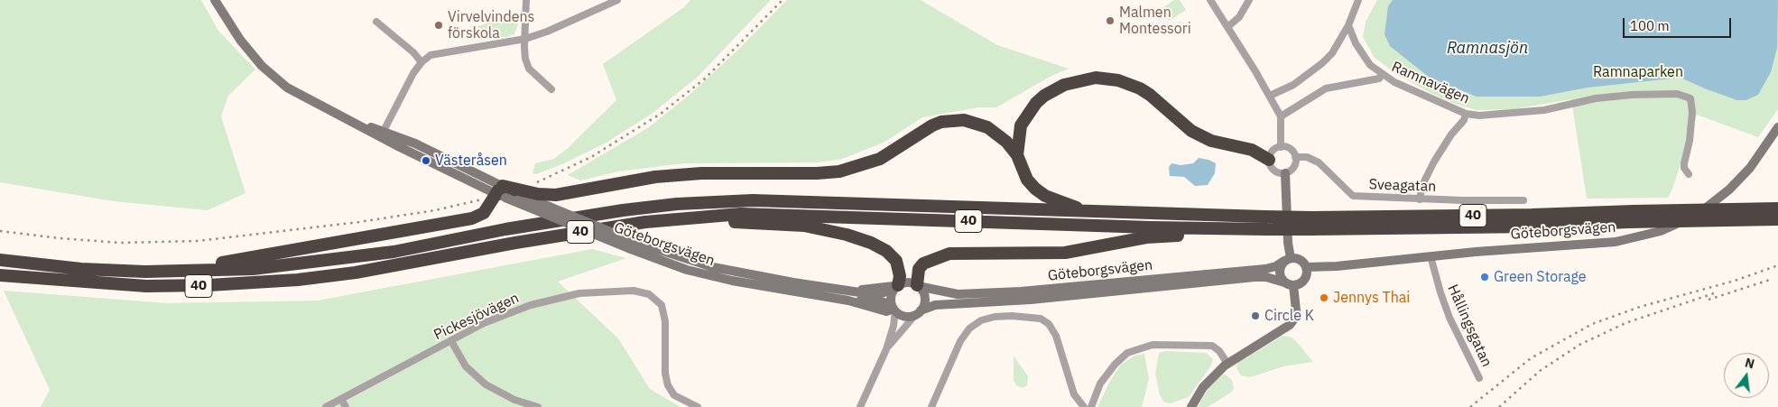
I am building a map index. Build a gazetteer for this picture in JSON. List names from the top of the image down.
{
  "streets": {
    "highway": ["40"],
    "main road": ["Göteborgsvägen"],
    "street": [
      "Ramnavägen",
      "Sveagatan",
      "Pickesjövägen",
      "Hållingsgatan"
    ]
  },
  "crossings": [
    ["Göteborgsvägen", "Hållingsgatan"]
  ],
  "water": ["Ramnasjön"],
  "parks": ["Ramnaparken"],
  "places": [
    "Malmen Montessori",
    "Virvelvindens förskola",
    "Västeråsen",
    "Green Storage",
    "Jennys Thai",
    "Circle K"
  ],
  "scale_bar": "100 m",
  "north": "top"
}
